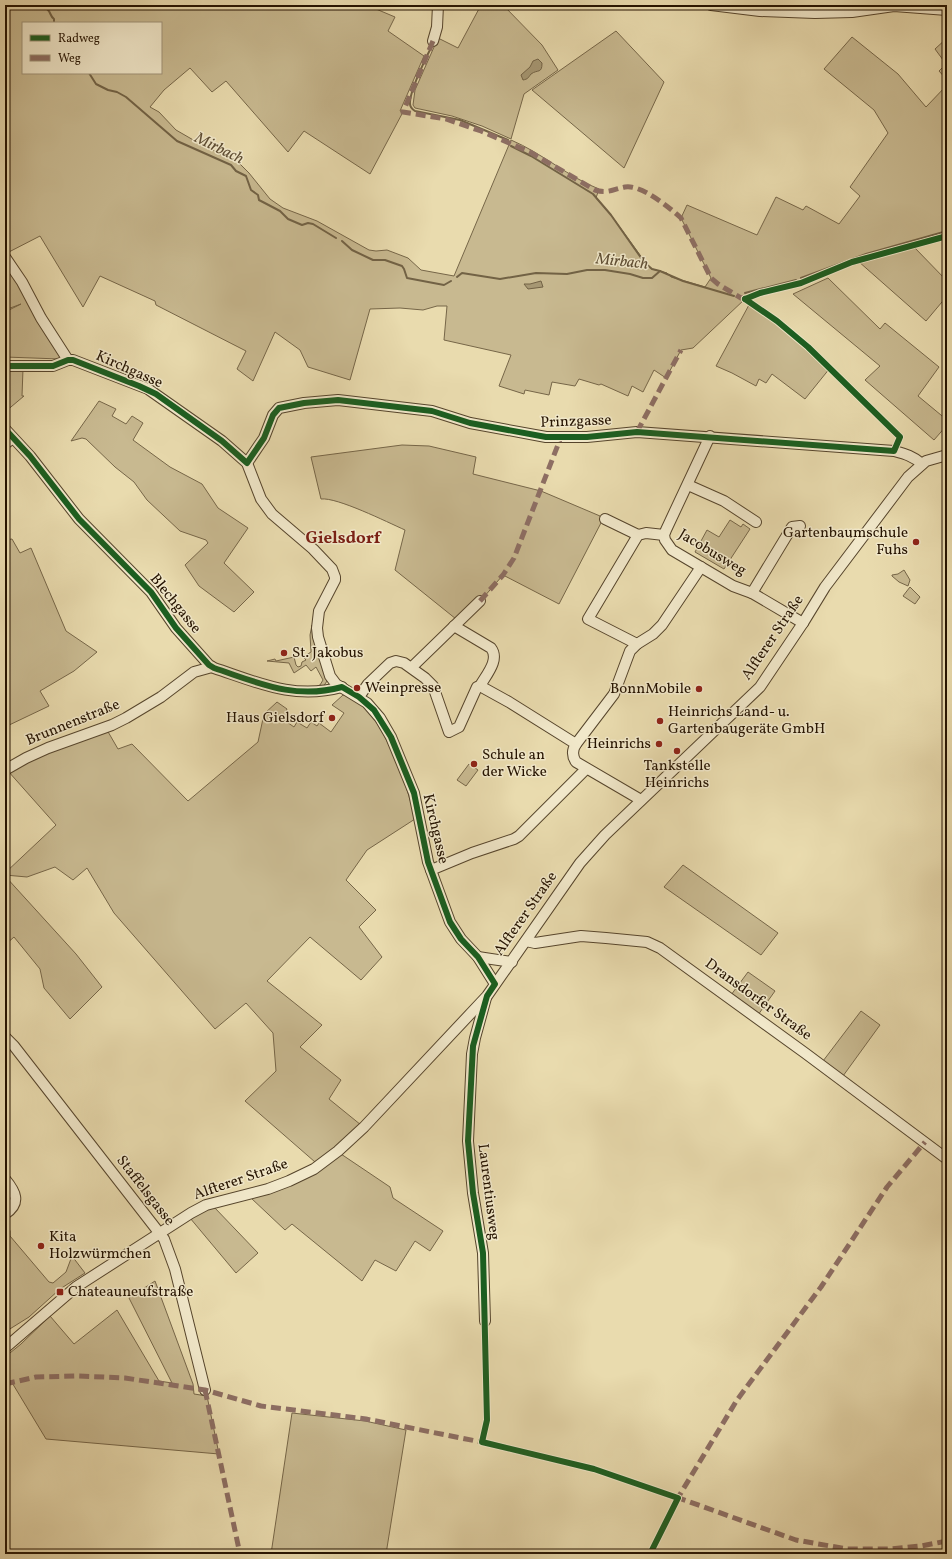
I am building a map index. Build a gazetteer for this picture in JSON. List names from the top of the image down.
{
  "streets": {
    "street": [
      "Kirchgasse",
      "Prinzgasse",
      "Jacobusweg",
      "Blechgasse",
      "Alfterer Straße",
      "Brunnenstraße",
      "Dransdorfer Straße",
      "Staffelsgasse",
      "Laurentiusweg"
    ]
  },
  "crossings": [
    ["Kirchgasse", "Prinzgasse"],
    ["Kirchgasse", "Blechgasse"],
    ["Kirchgasse", "Alfterer Straße"],
    ["Prinzgasse", "Jacobusweg"],
    ["Prinzgasse", "Alfterer Straße"],
    ["Jacobusweg", "Alfterer Straße"],
    ["Blechgasse", "Brunnenstraße"],
    ["Alfterer Straße", "Dransdorfer Straße"],
    ["Alfterer Straße", "Staffelsgasse"],
    ["Alfterer Straße", "Laurentiusweg"]
  ],
  "districts": ["Gielsdorf"],
  "water": ["Mirbach"],
  "places": {
    "other": [
      "Gartenbaumschule Fuhs",
      "St. Jakobus",
      "Weinpresse",
      "BonnMobile",
      "Haus Gielsdorf",
      "Heinrichs Land- u. Gartenbaugeräte GmbH",
      "Heinrichs",
      "Tankstelle Heinrichs",
      "Schule an der Wicke",
      "Kita Holzwürmchen"
    ],
    "transit": ["Chateauneufstraße"]
  },
  "legend": ["Radweg", "Weg"]
}
